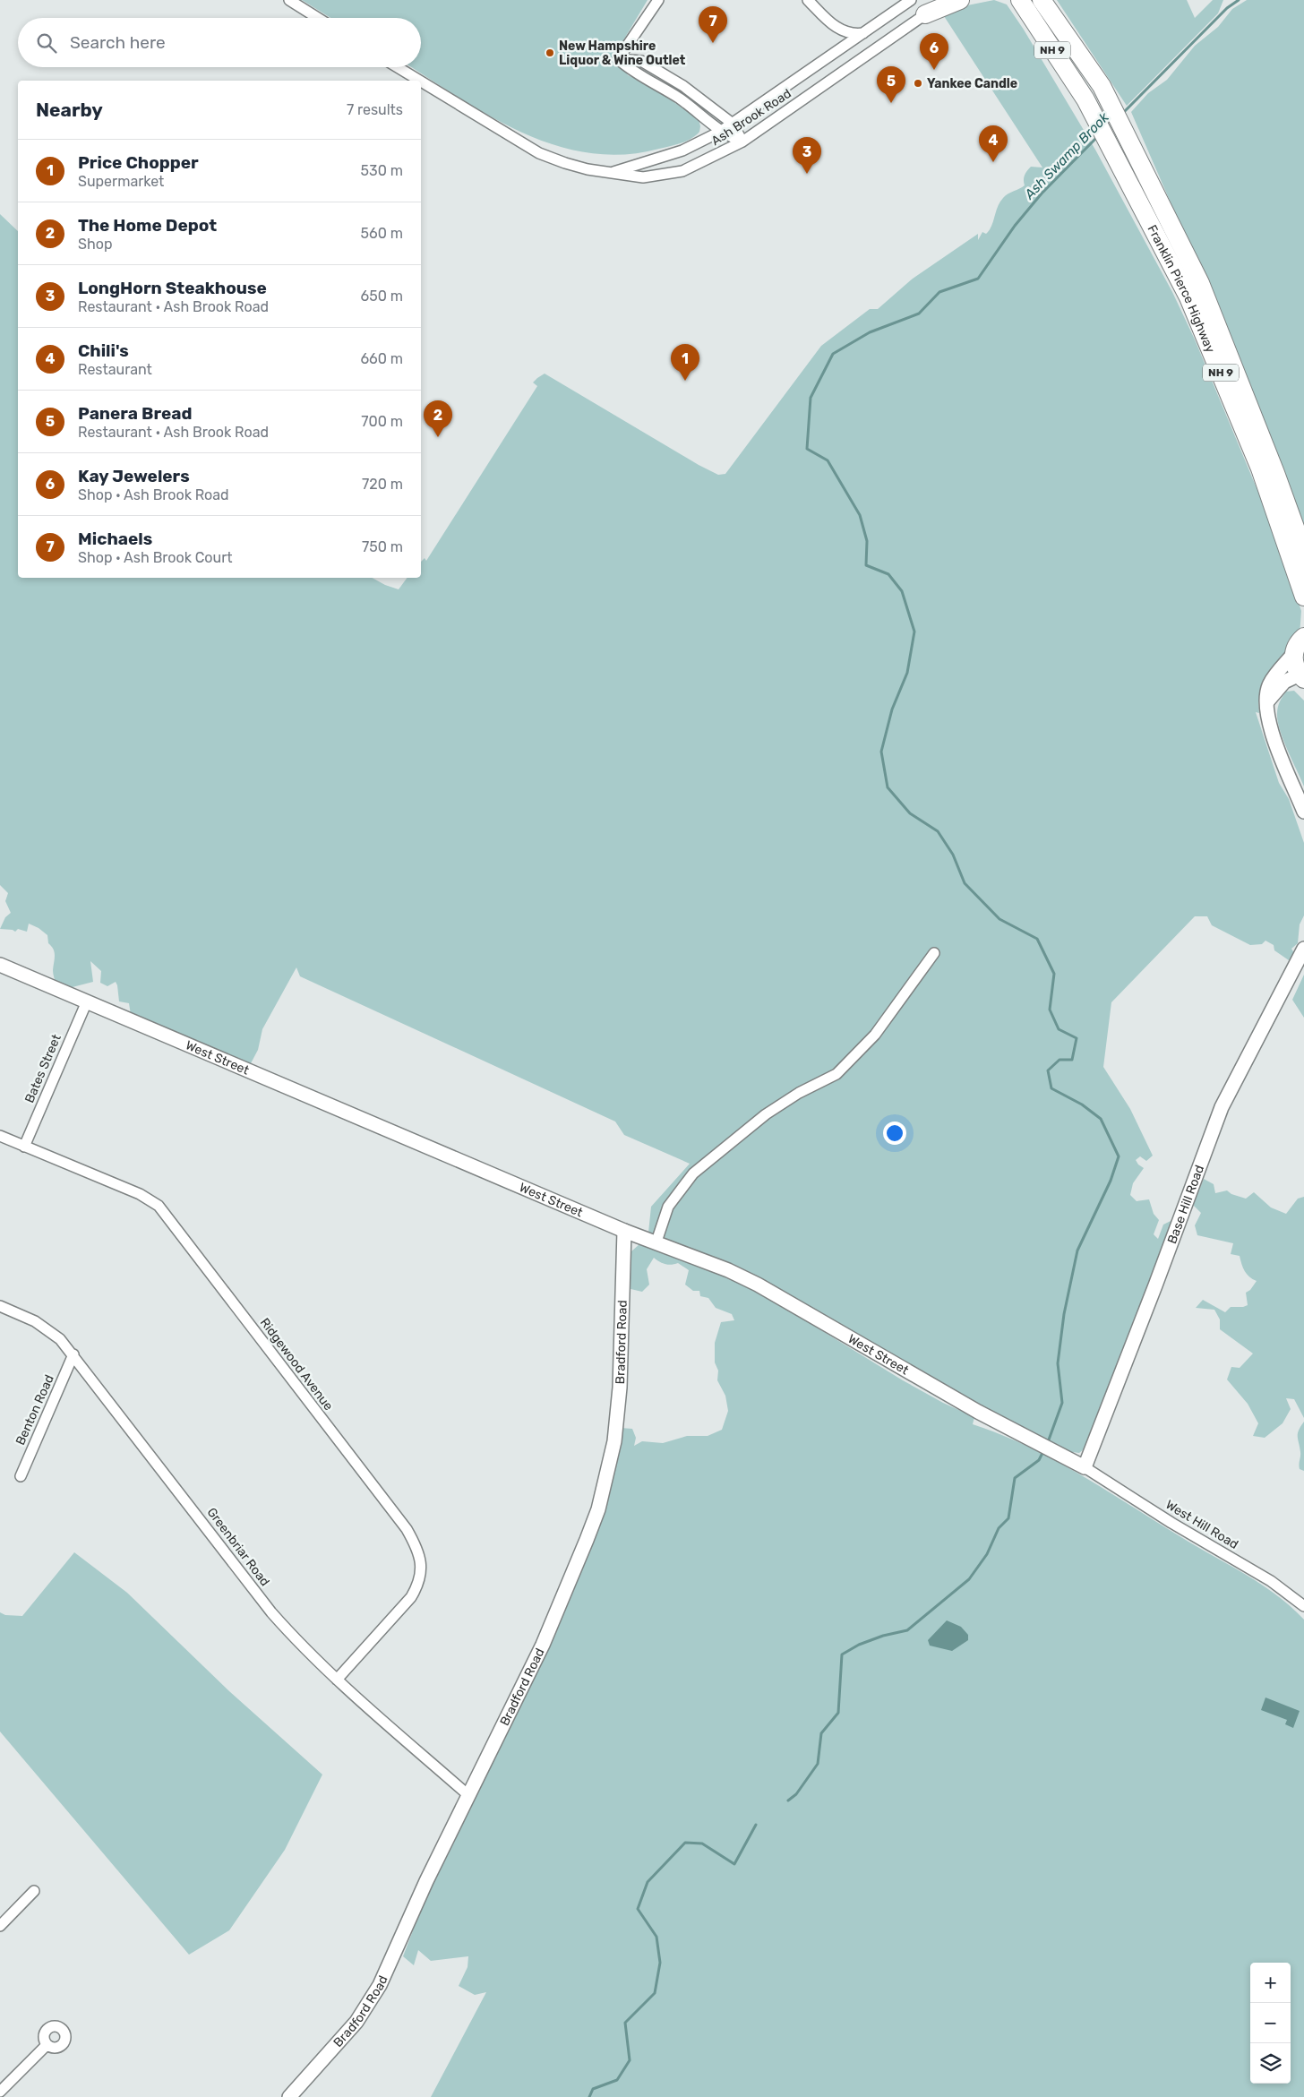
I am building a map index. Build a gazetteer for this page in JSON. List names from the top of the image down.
{
  "streets": {
    "highway": ["NH 9", "Franklin Pierce Highway"],
    "street": [
      "Ash Brook Road",
      "West Street",
      "Bates Street",
      "Base Hill Road",
      "Bradford Road",
      "Ridgewood Avenue",
      "Benton Road",
      "West Hill Road",
      "Greenbriar Road"
    ]
  },
  "crossings": [
    ["West Street", "Bates Street"],
    ["West Street", "Base Hill Road"],
    ["West Street", "Bradford Road"],
    ["West Street", "West Hill Road"],
    ["Bates Street", "Ridgewood Avenue"],
    ["Base Hill Road", "West Hill Road"],
    ["Bradford Road", "Greenbriar Road"],
    ["Ridgewood Avenue", "Greenbriar Road"],
    ["Benton Road", "Greenbriar Road"]
  ],
  "water": ["Ash Swamp Brook"],
  "places": ["New Hampshire Liquor & Wine Outlet", "Yankee Candle"],
  "page": {
    "pins": [
      "7",
      "6",
      "5",
      "4",
      "3",
      "1",
      "2"
    ],
    "search": "Search here",
    "heading": ["Nearby", "7 results"],
    "list": [
      {
        "mark": "1",
        "name": "Price Chopper",
        "note": "Supermarket",
        "value": "530 m"
      },
      {
        "mark": "2",
        "name": "The Home Depot",
        "note": "Shop",
        "value": "560 m"
      },
      {
        "mark": "3",
        "name": "LongHorn Steakhouse",
        "note": "Restaurant · Ash Brook Road",
        "value": "650 m"
      },
      {
        "mark": "4",
        "name": "Chili's",
        "note": "Restaurant",
        "value": "660 m"
      },
      {
        "mark": "5",
        "name": "Panera Bread",
        "note": "Restaurant · Ash Brook Road",
        "value": "700 m"
      },
      {
        "mark": "6",
        "name": "Kay Jewelers",
        "note": "Shop · Ash Brook Road",
        "value": "720 m"
      },
      {
        "mark": "7",
        "name": "Michaels",
        "note": "Shop · Ash Brook Court",
        "value": "750 m"
      }
    ],
    "map_buttons": ["+", "−"]
  }
}
